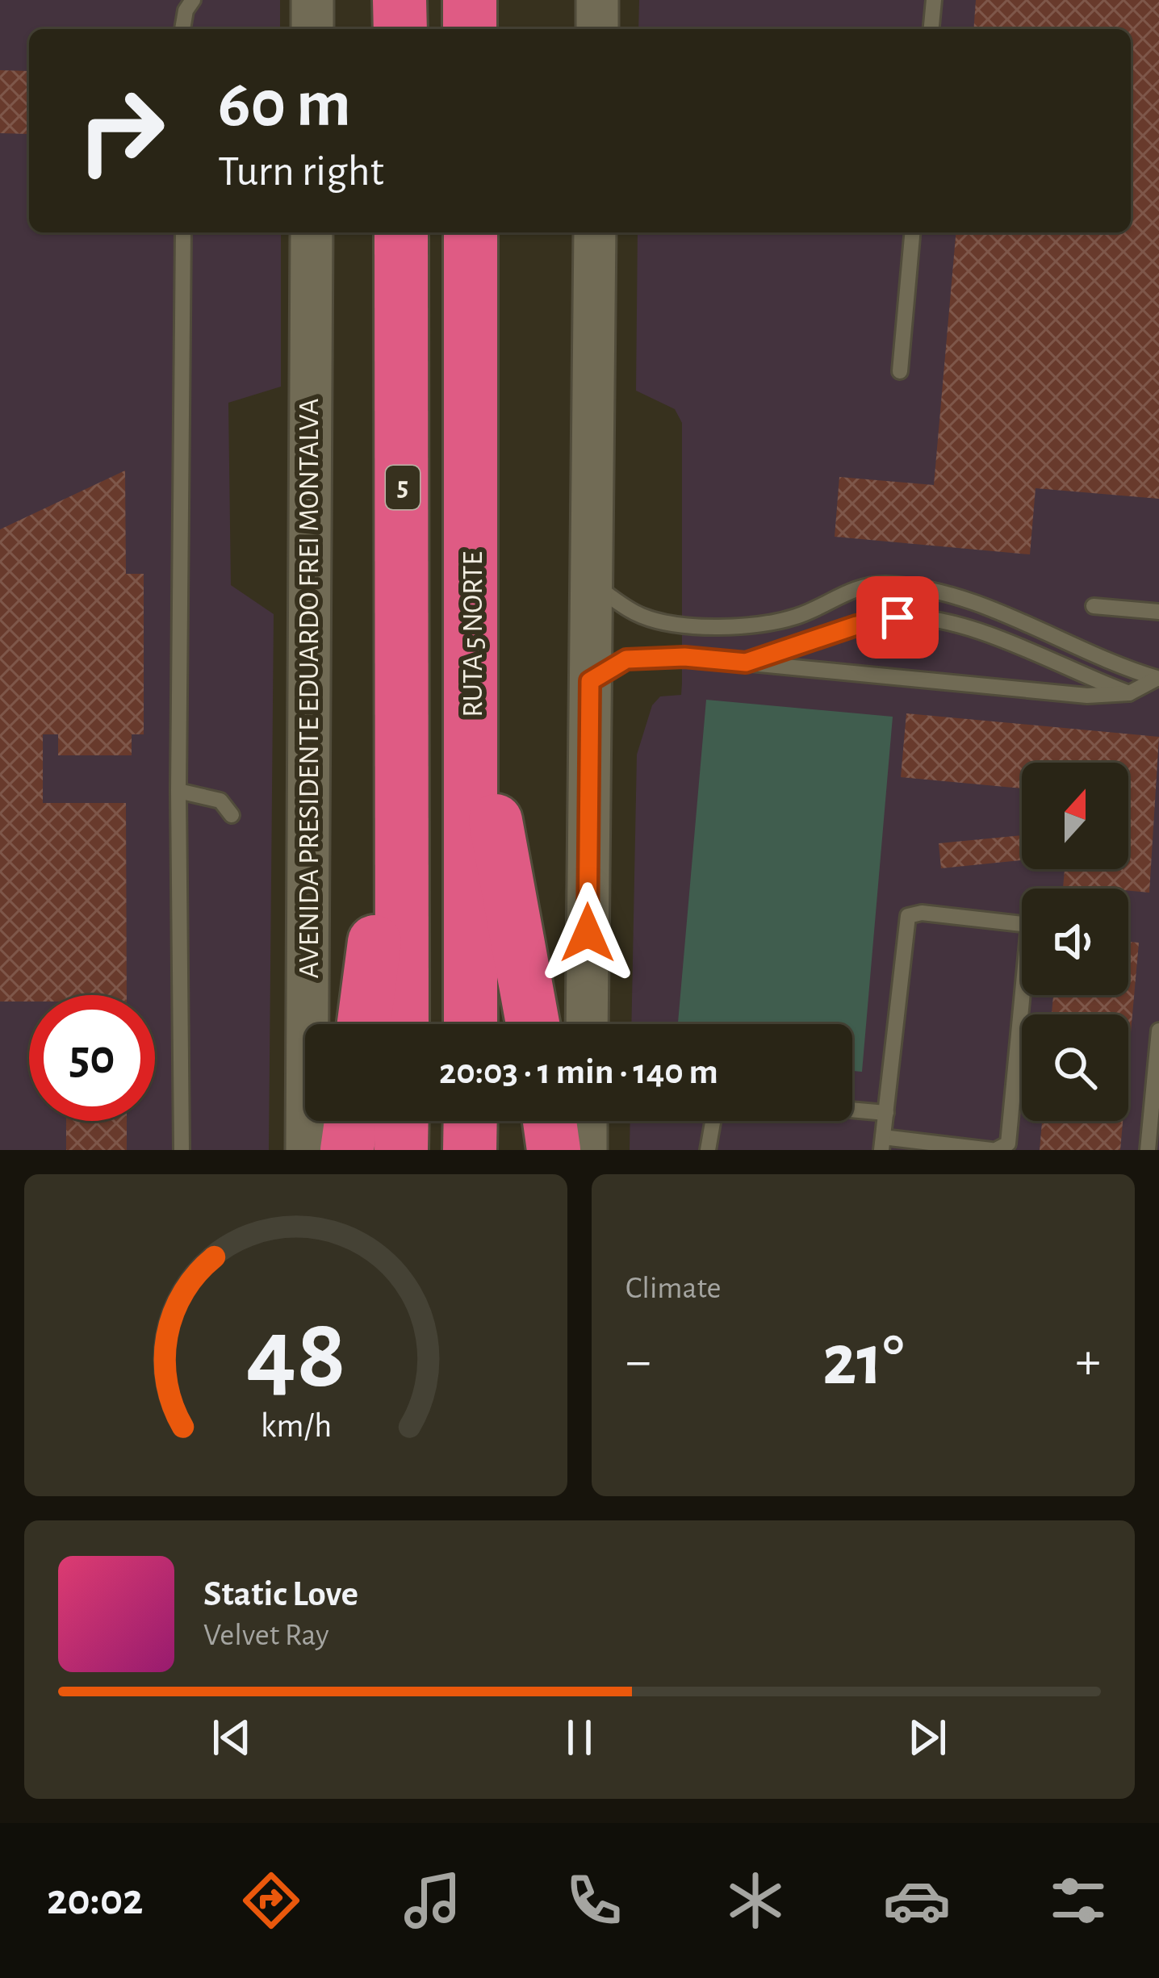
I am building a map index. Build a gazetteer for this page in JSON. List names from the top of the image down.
{
  "streets": {
    "highway": ["5", "RUTA 5 NORTE"],
    "main road": ["AVENIDA PRESIDENTE EDUARDO FREI MONTALVA"]
  },
  "north": "top",
  "page": {
    "turn": ["60 m", "Turn right"],
    "limit": "50",
    "trip": "20:03 · 1 min · 140 m",
    "tile": "Climate",
    "heat": ["−", "21°", "+"],
    "song": ["Static Love", "Velvet Ray"],
    "tabs": "20:02",
    "gauge": ["48", "km/h"]
  }
}
